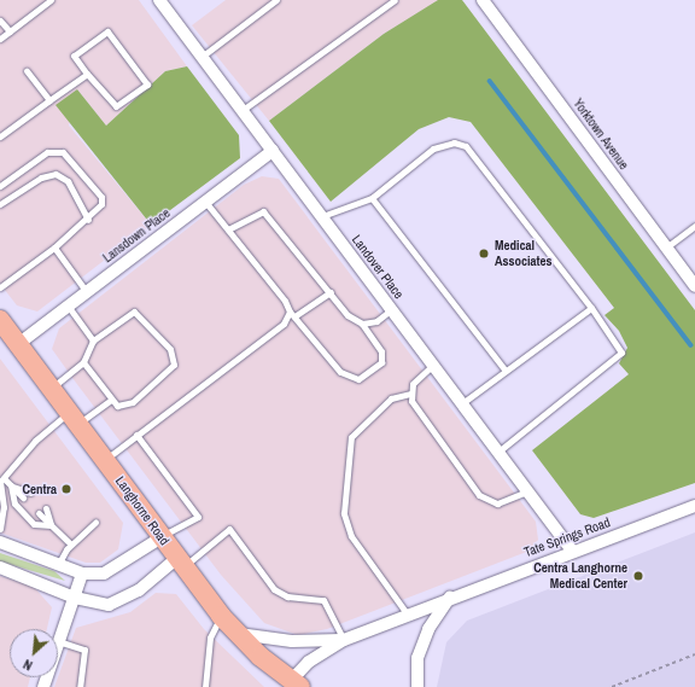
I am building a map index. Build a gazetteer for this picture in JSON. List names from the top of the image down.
{
  "streets": {
    "main road": ["Langhorne Road"],
    "street": [
      "Yorktown Avenue",
      "Lansdown Place",
      "Landover Place",
      "Tate Springs Road"
    ]
  },
  "crossings": [
    ["Lansdown Place", "Landover Place"],
    ["Lansdown Place", "Langhorne Road"],
    ["Landover Place", "Tate Springs Road"],
    ["Langhorne Road", "Tate Springs Road"]
  ],
  "places": ["Medical Associates", "Centra", "Centra Langhorne Medical Center"],
  "north": "bottom left"
}
